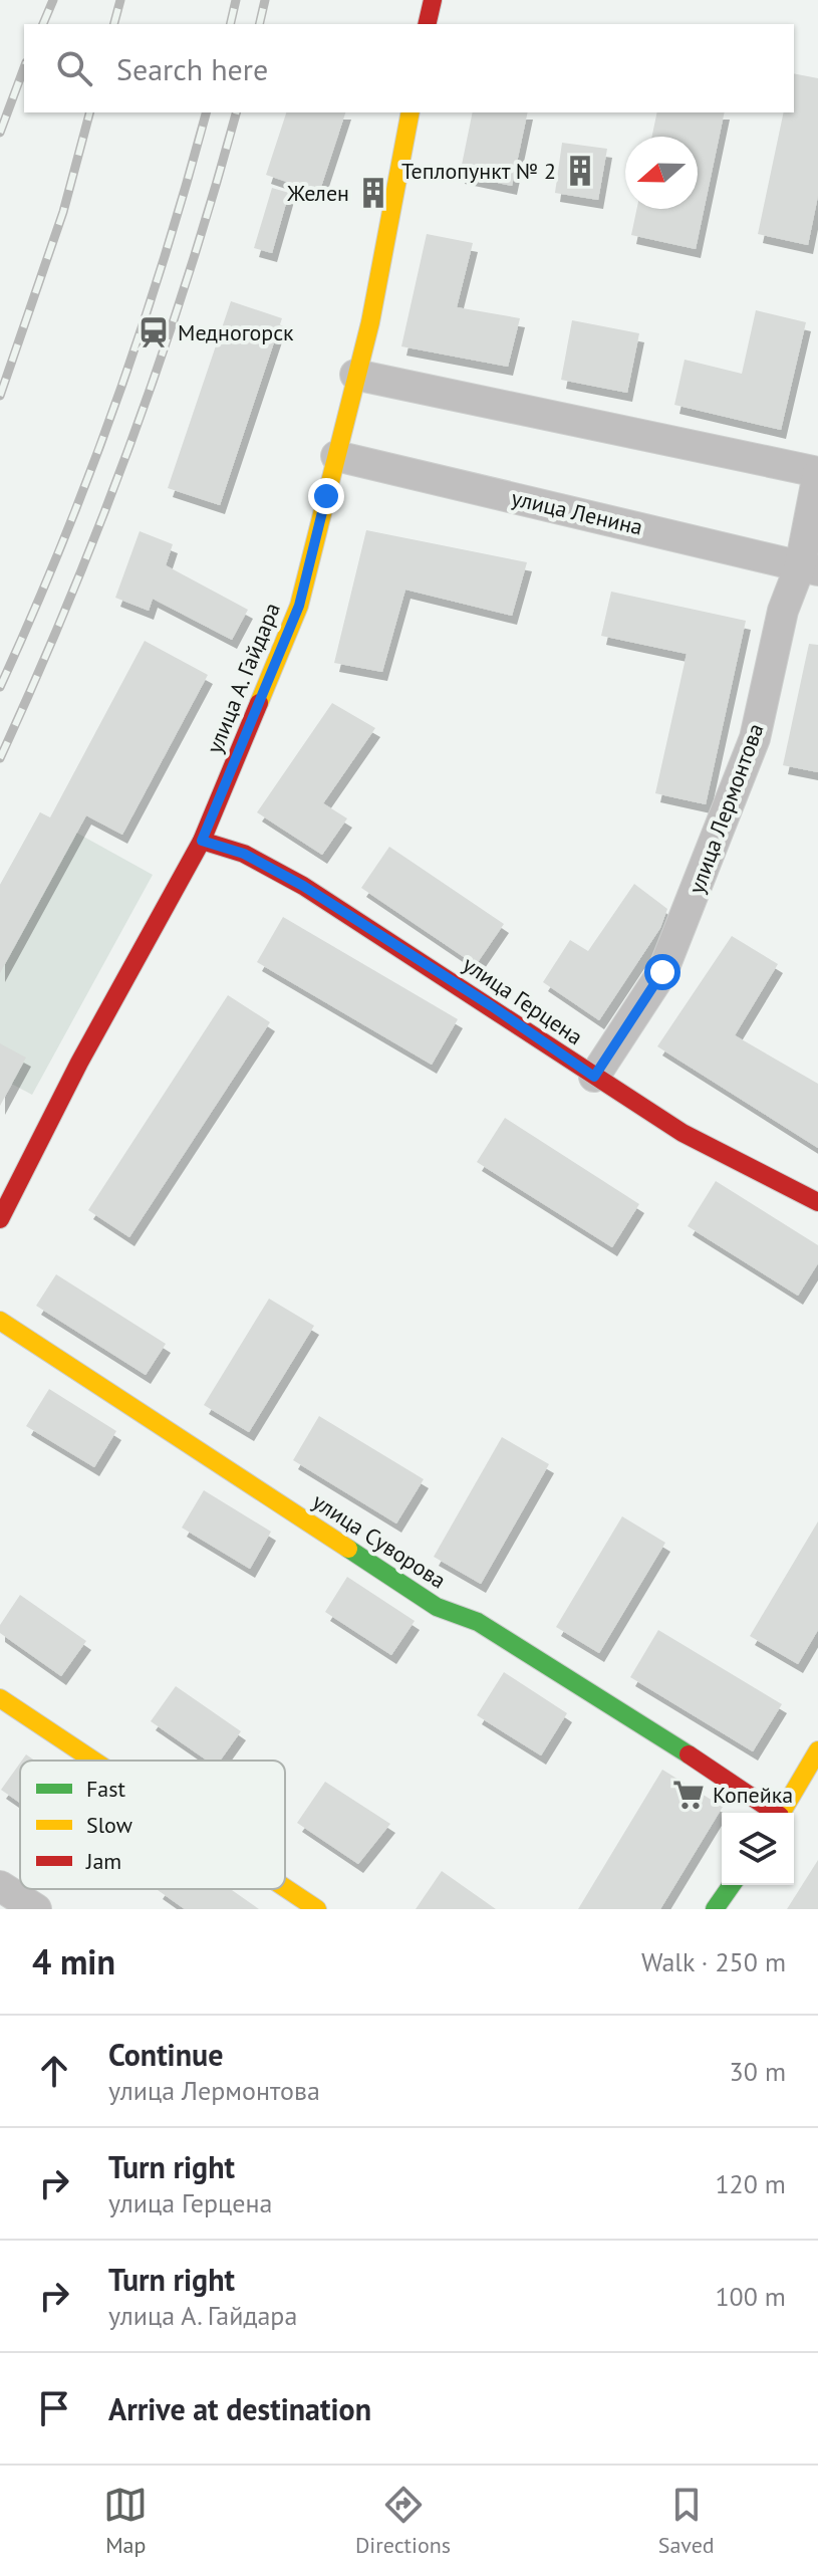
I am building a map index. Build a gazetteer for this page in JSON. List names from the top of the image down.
{
  "streets": {
    "street": [
      "улица Ленина",
      "улица А. Гайдара",
      "улица Лермонтова",
      "улица Герцена",
      "улица Суворова"
    ]
  },
  "crossings": [
    ["улица Ленина", "улица А. Гайдара"],
    ["улица Ленина", "улица Лермонтова"],
    ["улица А. Гайдара", "улица Герцена"],
    ["улица Лермонтова", "улица Герцена"]
  ],
  "places": {
    "building": ["Теплопункт № 2", "Желен"],
    "station": ["Медногорск"],
    "supermarket": ["Копейка"]
  },
  "legend": ["Fast", "Slow", "Jam"],
  "north": "left",
  "page": {
    "search": "Search here",
    "heading": ["4 min", "Walk · 250 m"],
    "list": [
      ["Continue", "улица Лермонтова", "30 m"],
      ["Turn right", "улица Герцена", "120 m"],
      ["Turn right", "улица А. Гайдара", "100 m"],
      "Arrive at destination"
    ],
    "nav": ["Map", "Directions", "Saved"]
  }
}
